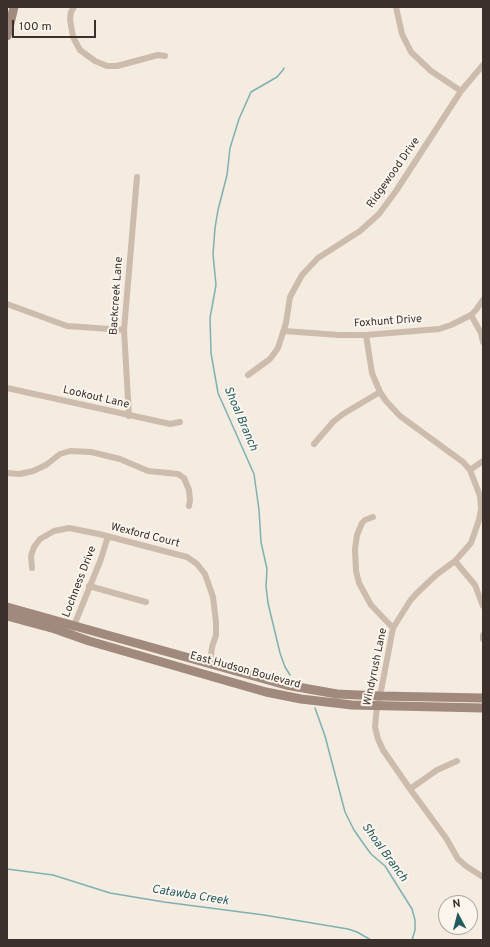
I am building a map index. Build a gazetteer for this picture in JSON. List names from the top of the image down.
{
  "streets": {
    "main road": ["East Hudson Boulevard"],
    "street": [
      "Ridgewood Drive",
      "Backcreek Lane",
      "Foxhunt Drive",
      "Lookout Lane",
      "Wexford Court",
      "Lochness Drive",
      "Windyrush Lane"
    ]
  },
  "crossings": [
    ["Ridgewood Drive", "Foxhunt Drive"],
    ["Backcreek Lane", "Lookout Lane"],
    ["Foxhunt Drive", "Windyrush Lane"],
    ["Wexford Court", "Lochness Drive"],
    ["Wexford Court", "East Hudson Boulevard"],
    ["Lochness Drive", "East Hudson Boulevard"],
    ["Windyrush Lane", "East Hudson Boulevard"]
  ],
  "water": ["Shoal Branch", "Catawba Creek"],
  "scale_bar": "100 m",
  "north": "top"
}
